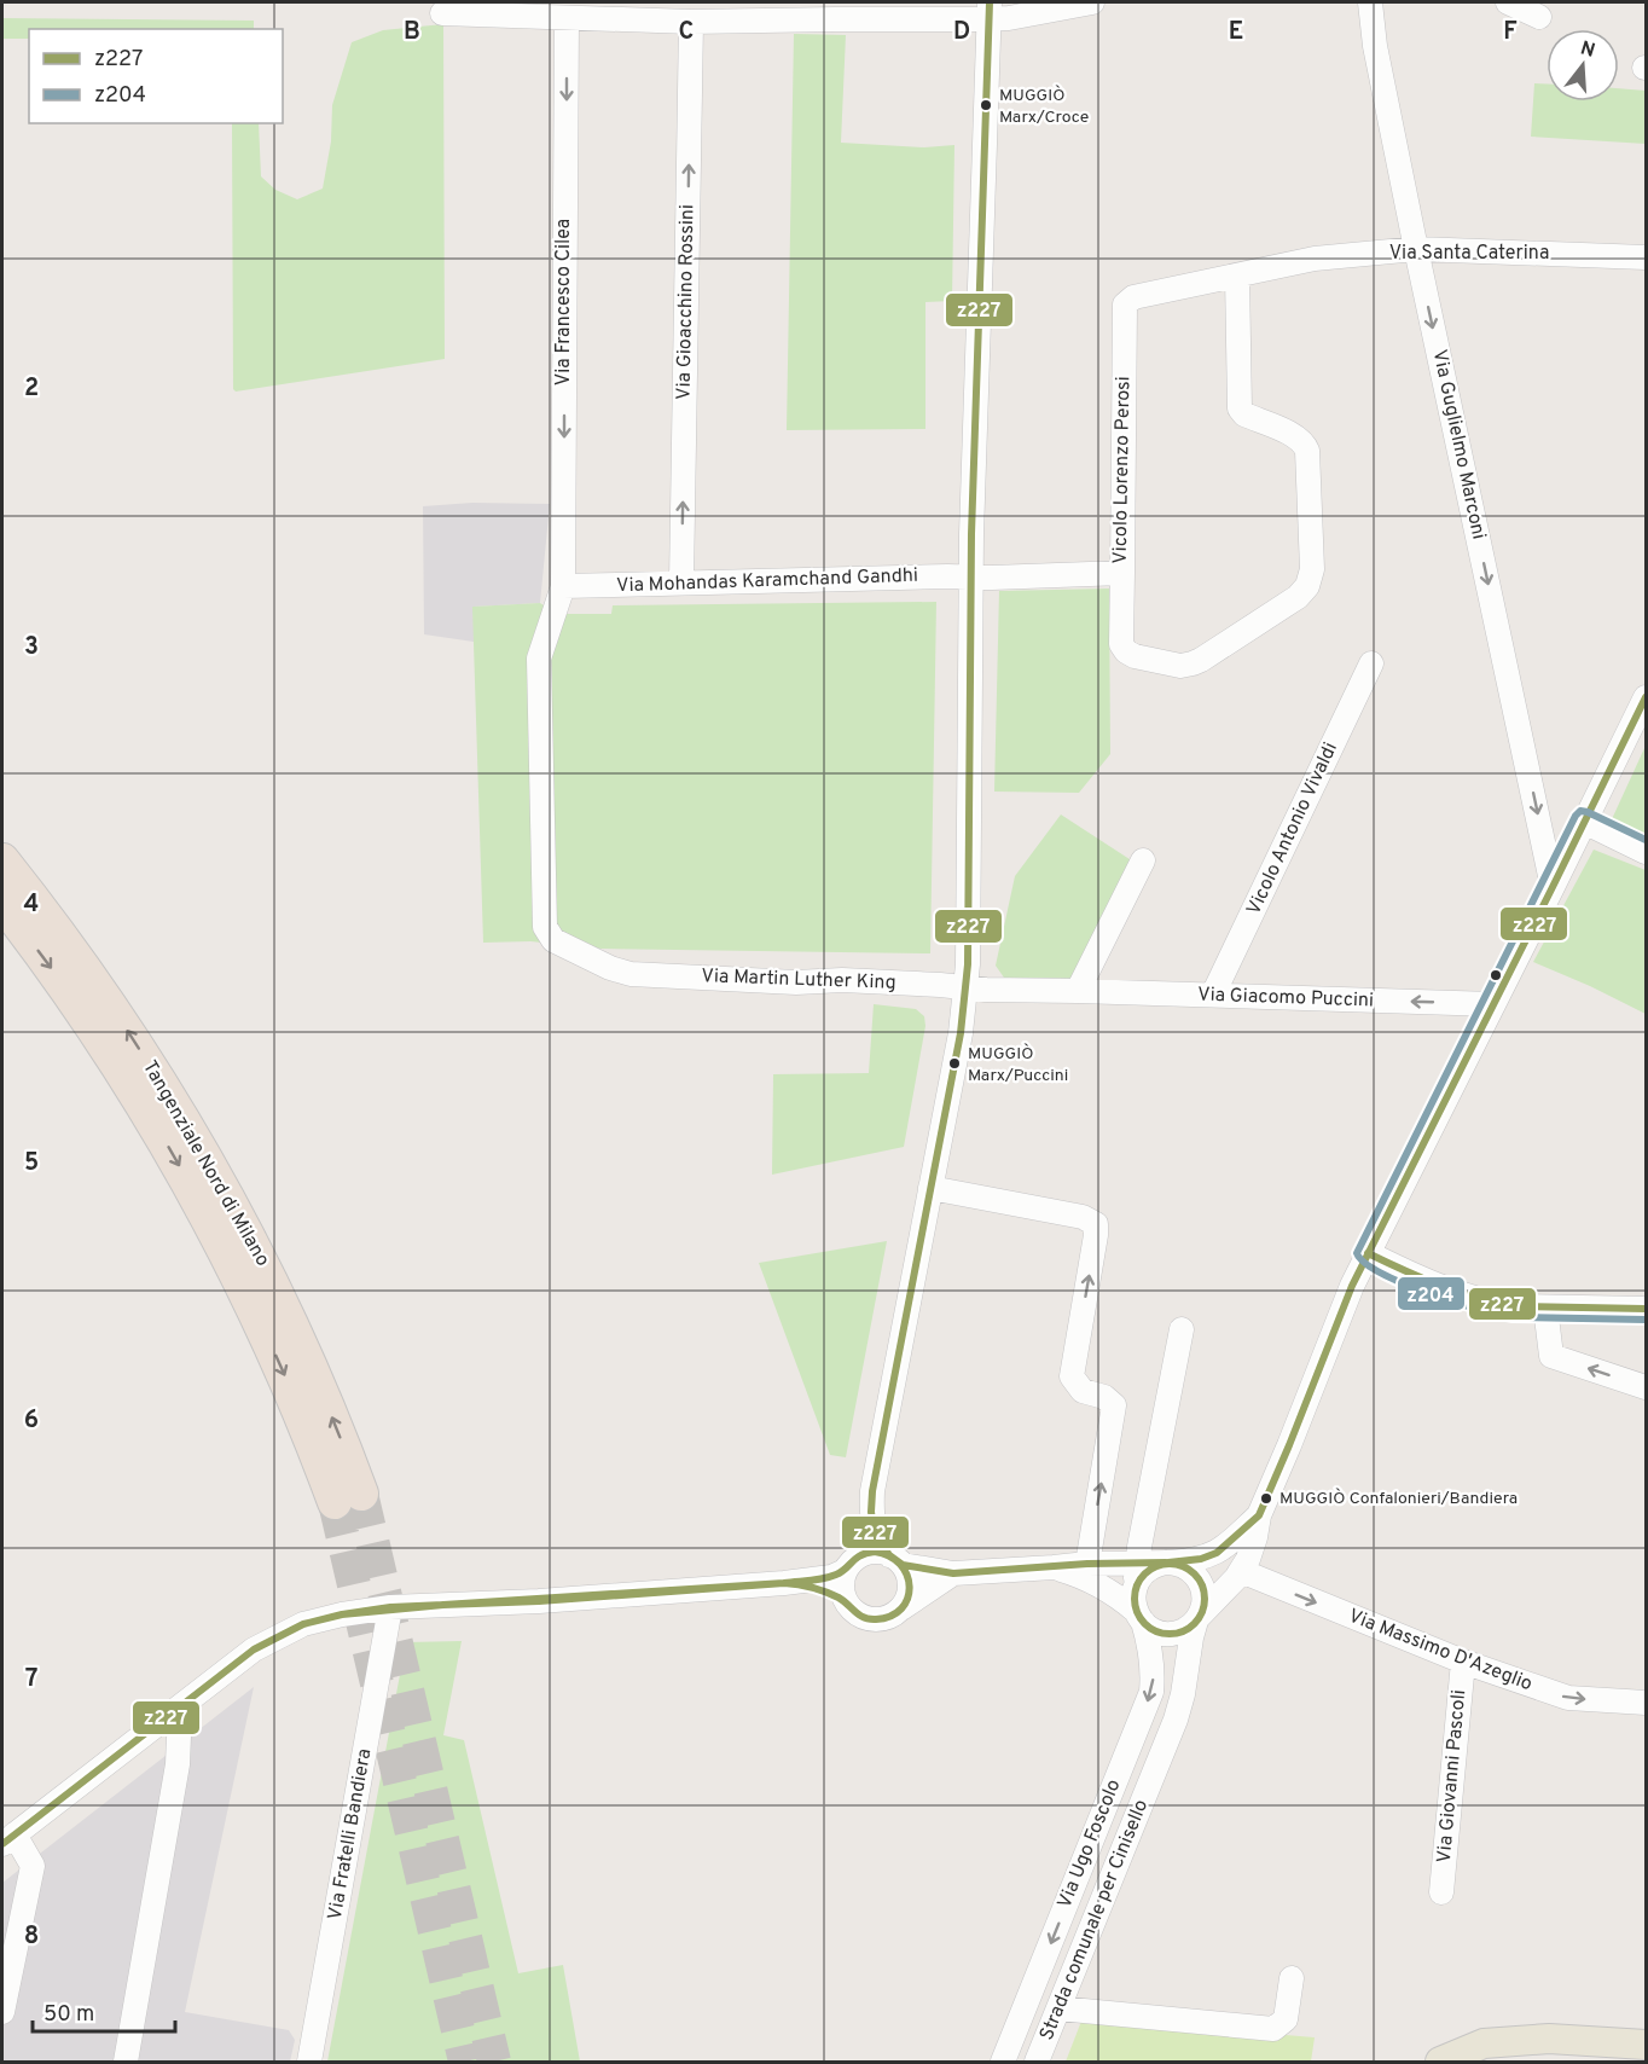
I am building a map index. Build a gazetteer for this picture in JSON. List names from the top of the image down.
{
  "streets": {
    "highway": ["Tangenziale Nord di Milano"],
    "street": [
      "Via Santa Caterina",
      "Via Francesco Cilea",
      "Via Gioacchino Rossini",
      "Via Guglielmo Marconi",
      "Vicolo Lorenzo Perosi",
      "Via Mohandas Karamchand Gandhi",
      "Vicolo Antonio Vivaldi",
      "Via Martin Luther King",
      "Via Giacomo Puccini",
      "Via Massimo D'Azeglio",
      "Via Giovanni Pascoli",
      "Via Fratelli Bandiera",
      "Via Ugo Foscolo",
      "Strada comunale per Cinisello"
    ]
  },
  "crossings": [
    ["Via Santa Caterina", "Via Guglielmo Marconi"],
    ["Via Santa Caterina", "Vicolo Lorenzo Perosi"],
    ["Via Francesco Cilea", "Via Mohandas Karamchand Gandhi"],
    ["Via Francesco Cilea", "Via Martin Luther King"],
    ["Via Gioacchino Rossini", "Via Mohandas Karamchand Gandhi"],
    ["Vicolo Lorenzo Perosi", "Via Mohandas Karamchand Gandhi"],
    ["Vicolo Antonio Vivaldi", "Via Giacomo Puccini"],
    ["Via Martin Luther King", "Via Giacomo Puccini"],
    ["Via Massimo D'Azeglio", "Via Giovanni Pascoli"],
    ["Via Ugo Foscolo", "Strada comunale per Cinisello"]
  ],
  "one_way": [
    "Via Francesco Cilea",
    "Via Gioacchino Rossini",
    "Via Guglielmo Marconi",
    "Via Giacomo Puccini",
    "Via Massimo D'Azeglio"
  ],
  "places": ["MUGGIÒ Marx/Croce", "MUGGIÒ Marx/Puccini", "MUGGIÒ Confalonieri/Bandiera"],
  "lines": ["transit line z227", "transit line z204"],
  "legend": ["z227", "z204"],
  "scale_bar": "50 m",
  "north": "top",
  "grid": {
    "columns": [
      "B",
      "C",
      "D",
      "E",
      "F"
    ],
    "rows": [
      "2",
      "3",
      "4",
      "5",
      "6",
      "7",
      "8"
    ]
  }
}
